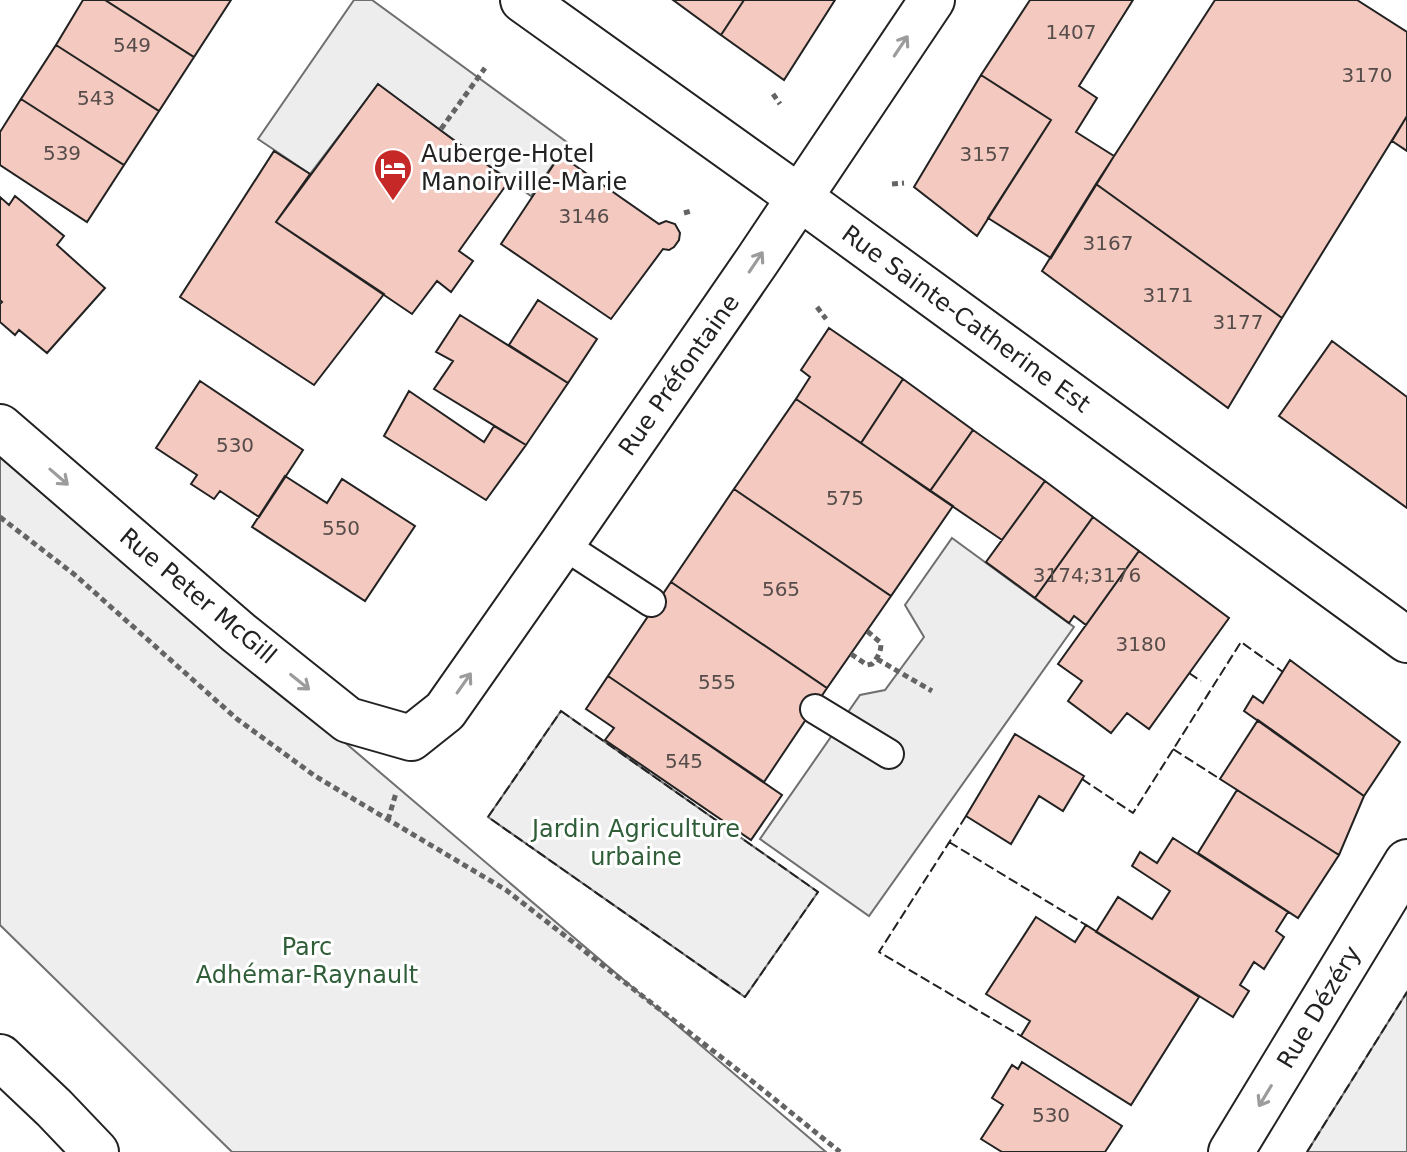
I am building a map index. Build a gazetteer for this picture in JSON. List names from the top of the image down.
{
  "streets": {
    "street": [
      "Rue Sainte-Catherine Est",
      "Rue Préfontaine",
      "Rue Peter McGill",
      "Rue Dézéry"
    ]
  },
  "crossings": [
    ["Rue Sainte-Catherine Est", "Rue Préfontaine"],
    ["Rue Préfontaine", "Rue Peter McGill"]
  ],
  "one_way": ["Rue Préfontaine", "Rue Peter McGill", "Rue Dézéry"],
  "parks": ["Jardin Agriculture urbaine", "Parc Adhémar-Raynault"],
  "places": {
    "hotel": ["Auberge-Hotel Manoirville-Marie"]
  },
  "house_numbers": [
    "1407",
    "549",
    "3170",
    "543",
    "539",
    "3157",
    "3146",
    "3167",
    "3171",
    "3177",
    "530",
    "575",
    "550",
    "3174;3176",
    "565",
    "3180",
    "555",
    "545",
    "530"
  ]
}
